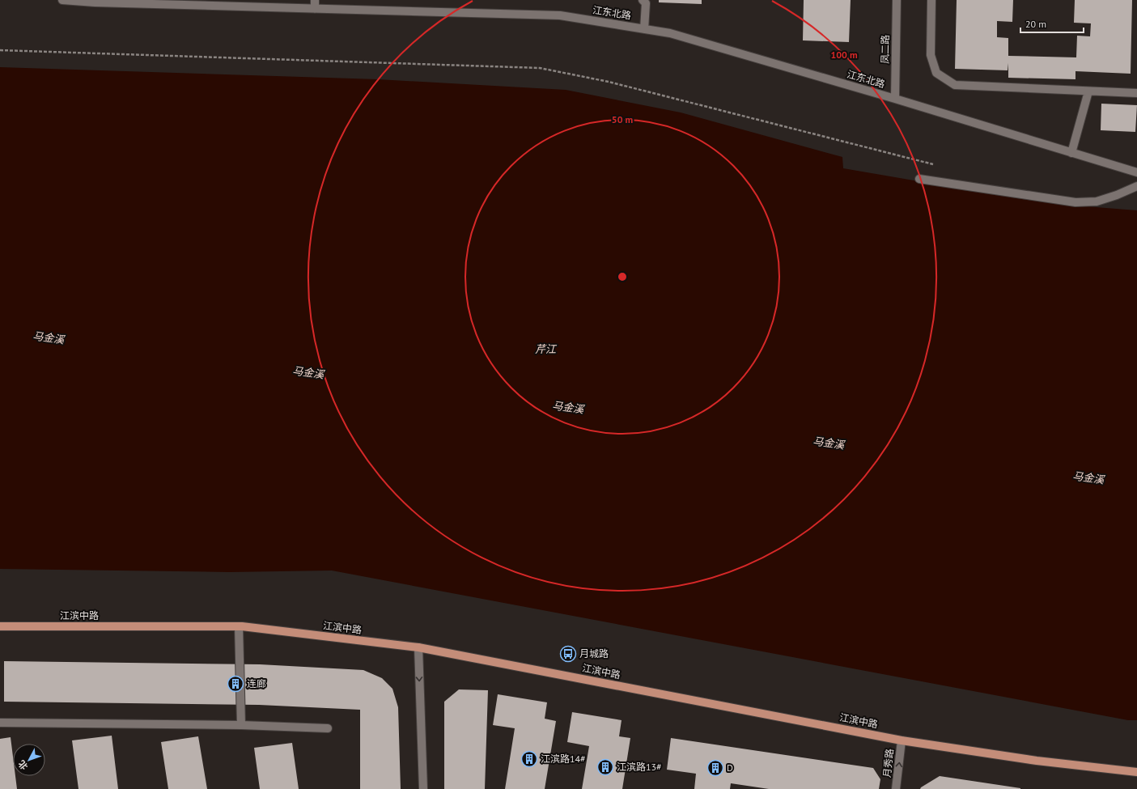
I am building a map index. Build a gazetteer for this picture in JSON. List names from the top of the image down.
{
  "streets": {
    "main road": ["江滨中路"],
    "street": ["江东北路", "凤二路", "月秀路"]
  },
  "crossings": [
    ["江东北路", "凤二路"],
    ["江滨中路", "月秀路"]
  ],
  "one_way": ["月秀路"],
  "water": ["马金溪", "芹江"],
  "places": {
    "bus stop": ["月城路"],
    "building": [
      "连廊",
      "江滨路14#",
      "江滨路13#",
      "D"
    ]
  },
  "scale_bar": "20 m",
  "north": "bottom left",
  "rings": ["100 m", "50 m"]
}
